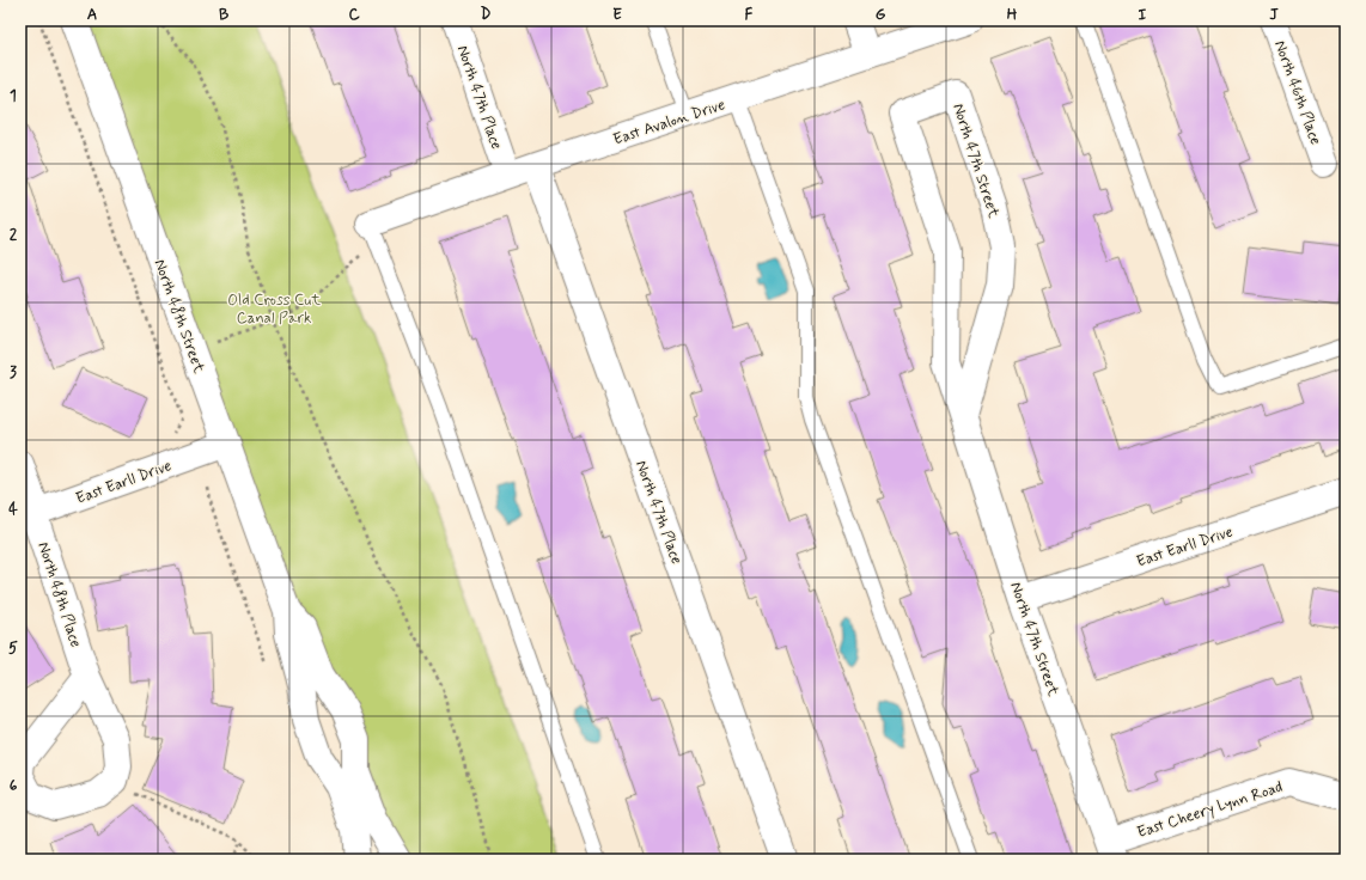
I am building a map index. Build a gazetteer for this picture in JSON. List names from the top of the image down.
{
  "streets": {
    "street": [
      "North 46th Place",
      "North 47th Place",
      "East Avalon Drive",
      "North 47th Street",
      "North 48th Street",
      "East Earll Drive",
      "North 48th Place",
      "East Cheery Lynn Road"
    ]
  },
  "crossings": [
    ["North 47th Place", "East Avalon Drive"],
    ["North 47th Street", "East Earll Drive"],
    ["North 47th Street", "East Cheery Lynn Road"],
    ["North 48th Street", "East Earll Drive"],
    ["East Earll Drive", "North 48th Place"]
  ],
  "parks": ["Old Cross Cut Canal Park"],
  "grid": {
    "columns": [
      "A",
      "B",
      "C",
      "D",
      "E",
      "F",
      "G",
      "H",
      "I",
      "J"
    ],
    "rows": [
      "1",
      "2",
      "3",
      "4",
      "5",
      "6"
    ]
  }
}
